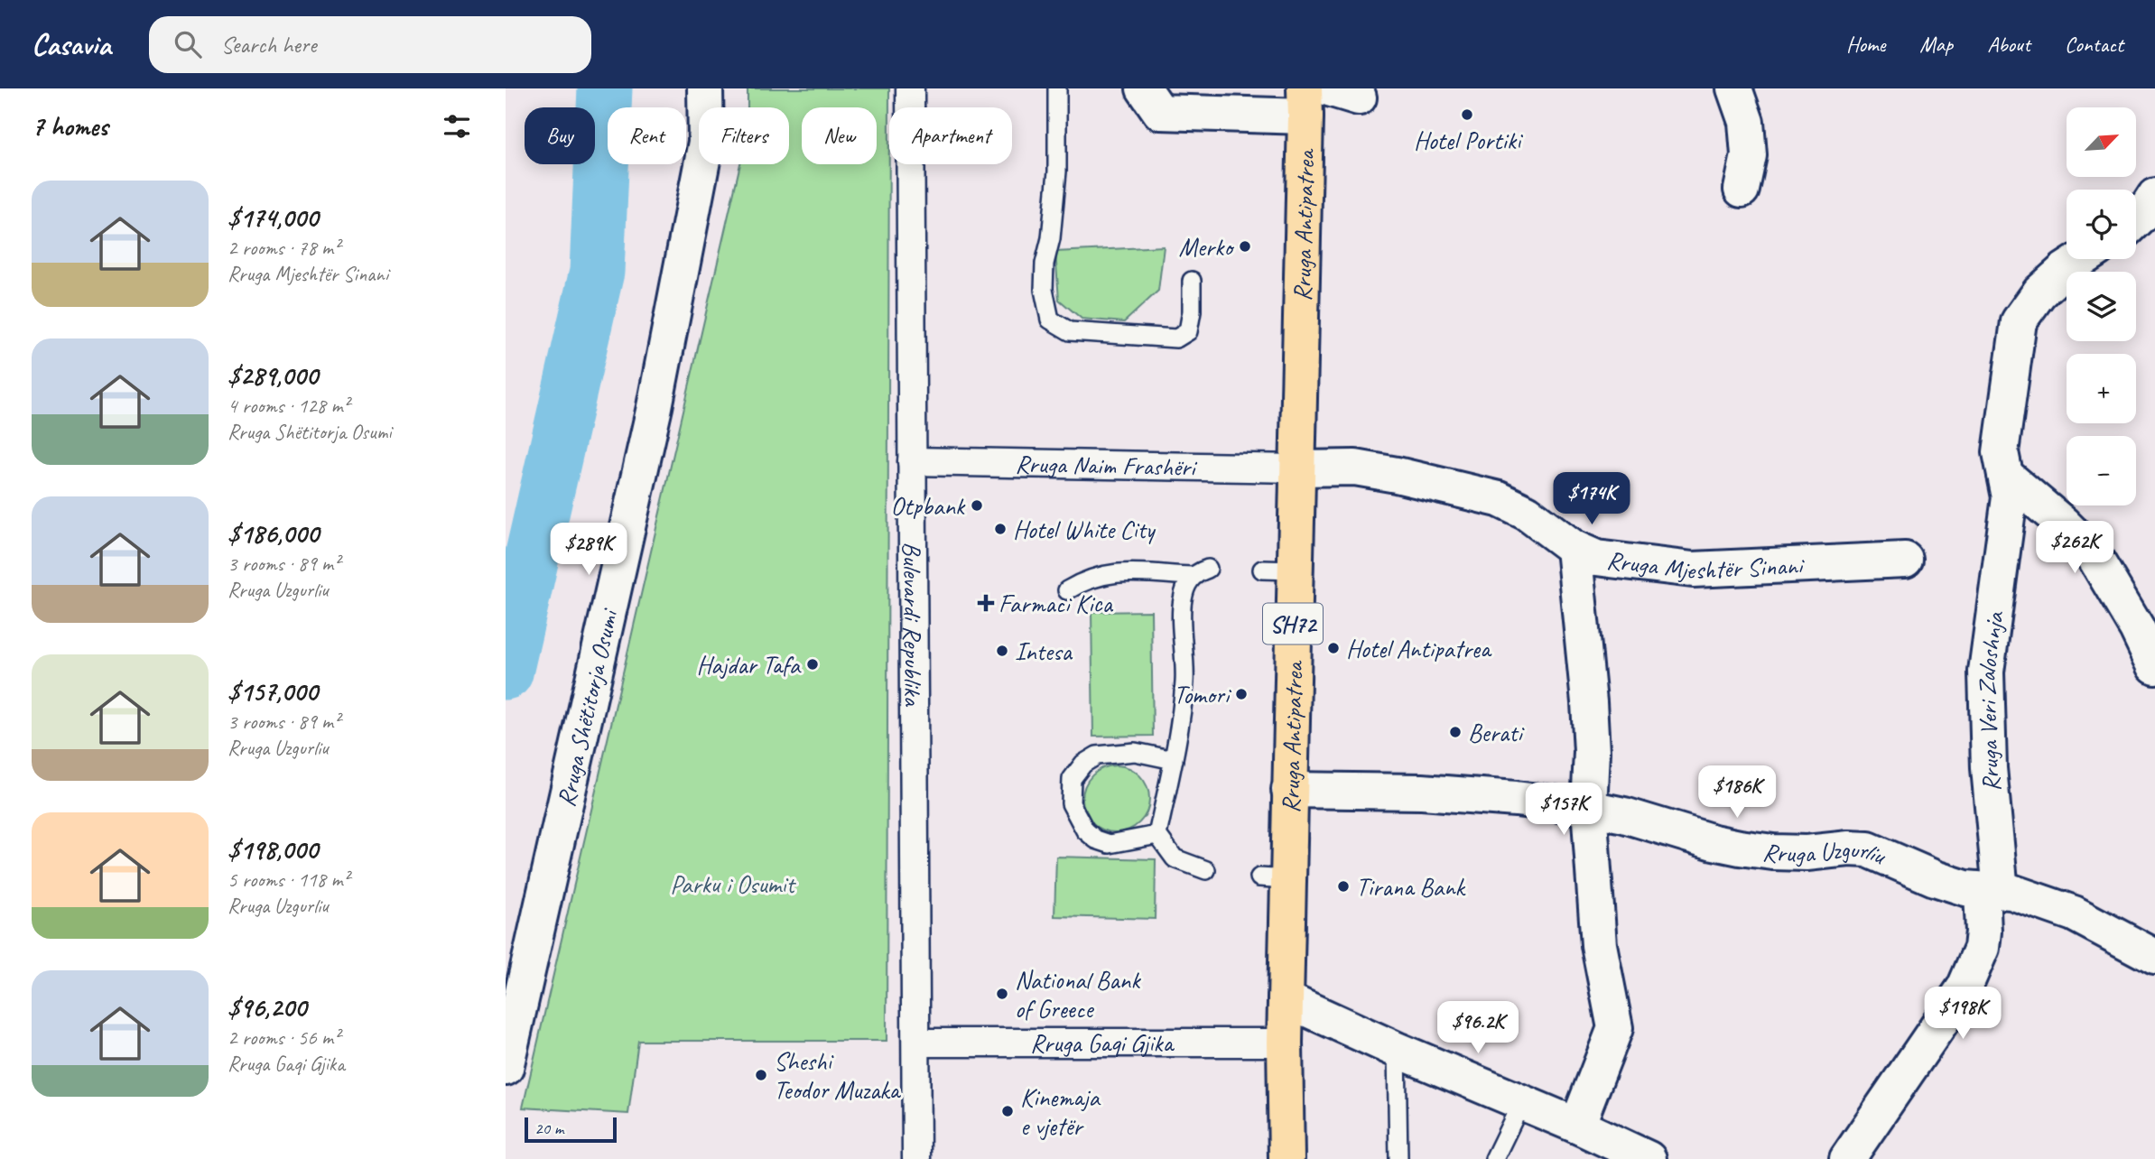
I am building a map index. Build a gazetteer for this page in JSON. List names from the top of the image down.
{
  "streets": {
    "main road": ["Rruga Antipatrea", "SH72"],
    "street": [
      "Rruga Naim Frashëri",
      "Rruga Mjeshtër Sinani",
      "Bulevardi Republika",
      "Rruga Veri Zaloshnja",
      "Rruga Shëtitorja Osumi",
      "Rruga Uzgurliu",
      "Rruga Gaqi Gjika"
    ]
  },
  "crossings": [
    ["Rruga Antipatrea", "Rruga Naim Frashëri"],
    ["Rruga Antipatrea", "Rruga Mjeshtër Sinani"],
    ["Rruga Antipatrea", "Rruga Uzgurliu"],
    ["Rruga Antipatrea", "Rruga Gaqi Gjika"],
    ["Rruga Naim Frashëri", "Rruga Mjeshtër Sinani"],
    ["Rruga Naim Frashëri", "Bulevardi Republika"],
    ["Bulevardi Republika", "Rruga Gaqi Gjika"],
    ["Rruga Veri Zaloshnja", "Rruga Uzgurliu"]
  ],
  "parks": ["Parku i Osumit"],
  "places": {
    "other": [
      "Hotel Portiki",
      "Merko",
      "Otpbank",
      "Hotel White City",
      "Hotel Antipatrea",
      "Intesa",
      "Hajdar Tafa",
      "Tomori",
      "Berati",
      "Tirana Bank",
      "National Bank of Greece",
      "Sheshi Teodor Muzaka",
      "Kinemaja e vjetër"
    ],
    "health": ["Farmaci Kica"]
  },
  "scale_bar": "20 m",
  "north": "top right",
  "page": {
    "header": "Casavia",
    "search": "Search here",
    "nav": [
      "Home",
      "Map",
      "About",
      "Contact"
    ],
    "heading": "7 homes",
    "map_buttons": ["+", "−"],
    "chip": [
      "Buy",
      "Rent",
      "Filters",
      "New",
      "Apartment"
    ],
    "list": [
      {
        "name": "$174,000",
        "note": "2 rooms · 78 m² · Rruga Mjeshtër Sinani"
      },
      {
        "name": "$289,000",
        "note": "4 rooms · 128 m² · Rruga Shëtitorja Osumi"
      },
      {
        "name": "$186,000",
        "note": "3 rooms · 89 m² · Rruga Uzgurliu"
      },
      {
        "name": "$157,000",
        "note": "3 rooms · 89 m² · Rruga Uzgurliu"
      },
      {
        "name": "$198,000",
        "note": "5 rooms · 118 m² · Rruga Uzgurliu"
      },
      {
        "name": "$96,200",
        "note": "2 rooms · 56 m² · Rruga Gaqi Gjika"
      }
    ],
    "price": [
      "$174K",
      "$262K",
      "$289K",
      "$186K",
      "$157K",
      "$198K",
      "$96.2K"
    ],
    "scale": "20 m"
  }
}
